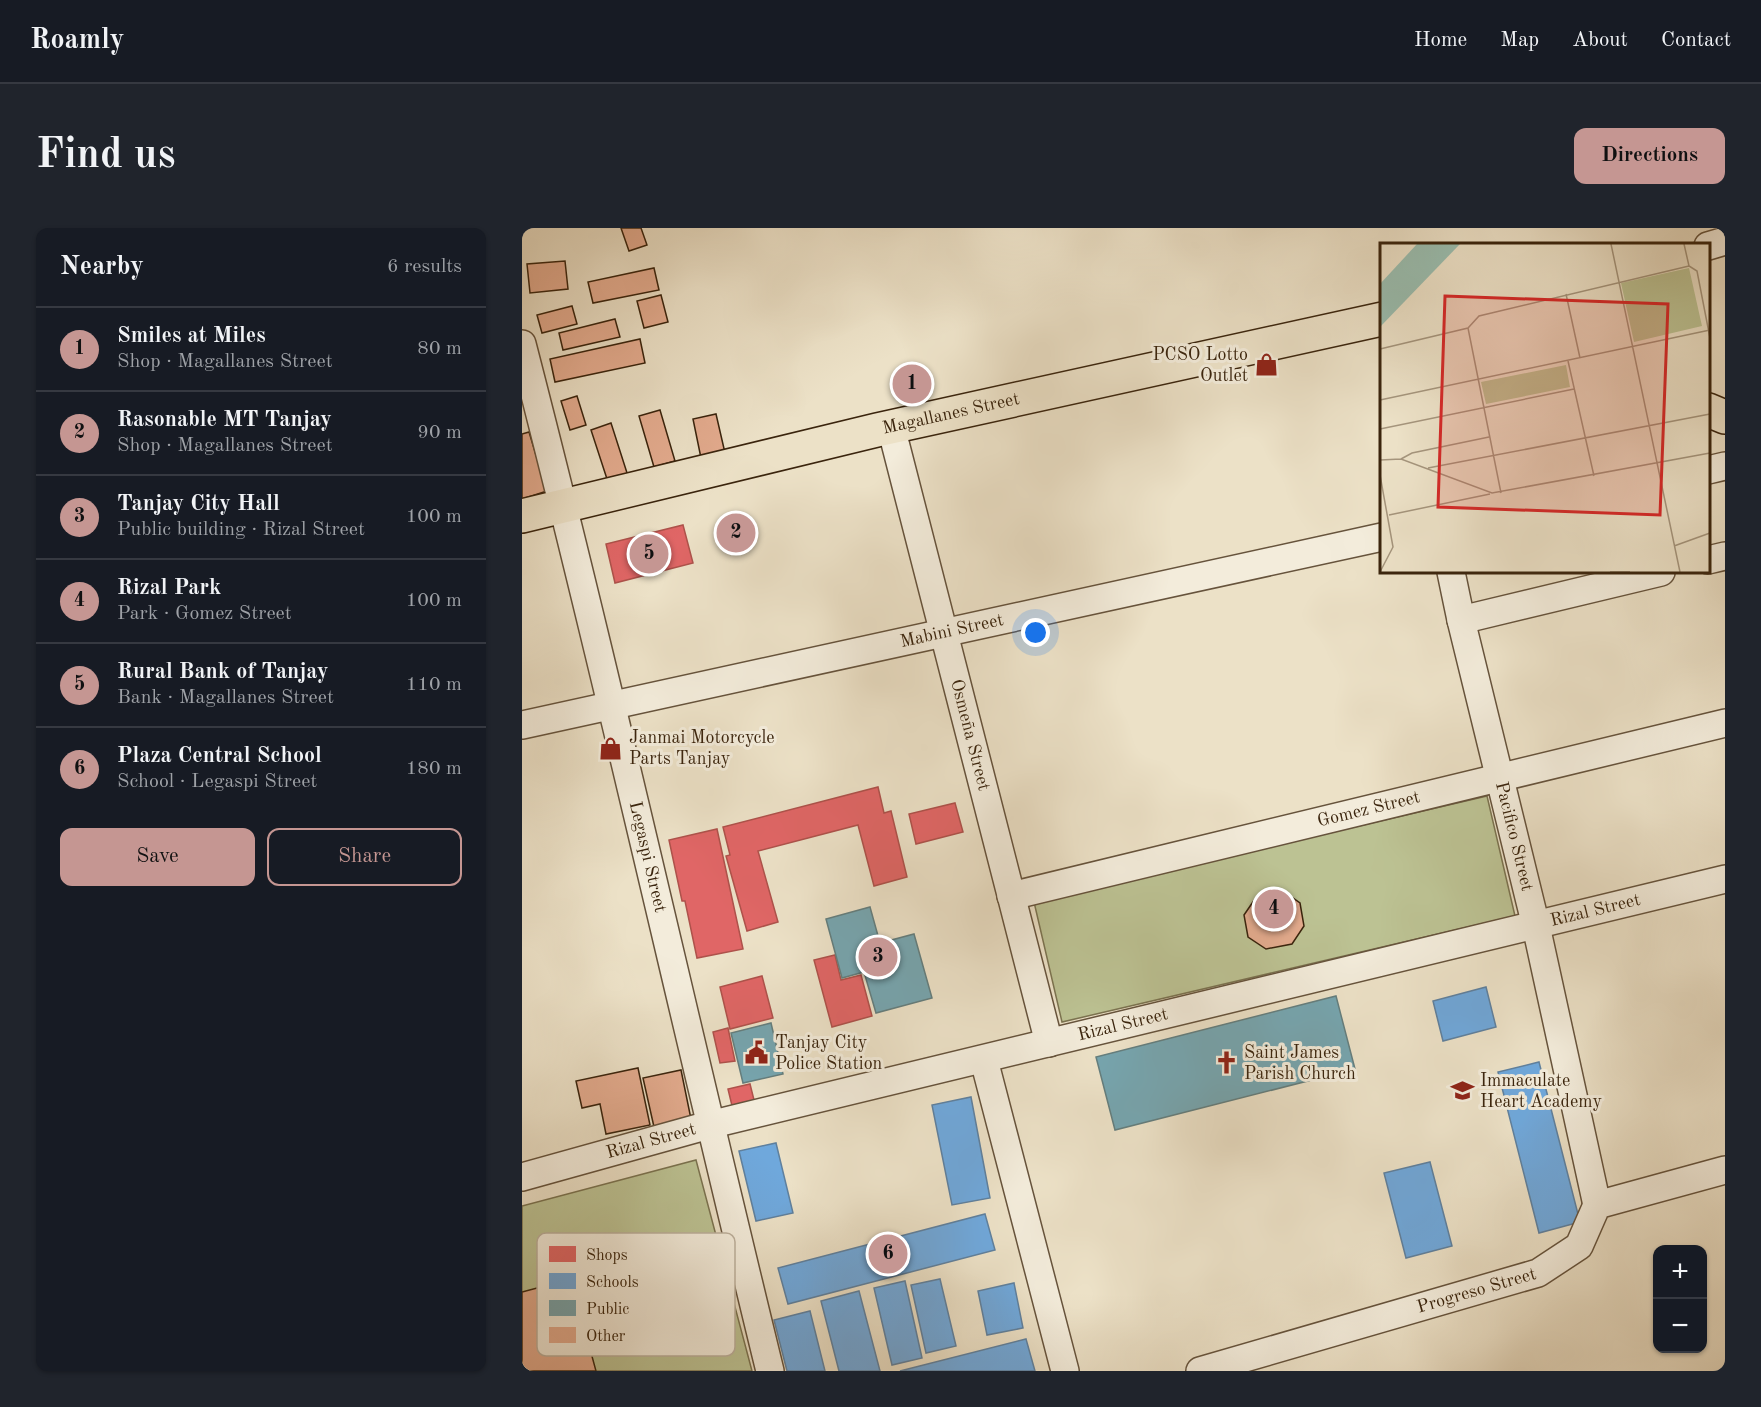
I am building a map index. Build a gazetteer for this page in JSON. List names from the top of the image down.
{
  "streets": {
    "highway": ["Magallanes Street"],
    "street": [
      "Mabini Street",
      "Osmeña Street",
      "Gomez Street",
      "Pacifico Street",
      "Legaspi Street",
      "Rizal Street",
      "Progreso Street"
    ]
  },
  "crossings": [
    ["Magallanes Street", "Osmeña Street"],
    ["Magallanes Street", "Legaspi Street"],
    ["Mabini Street", "Osmeña Street"],
    ["Mabini Street", "Legaspi Street"],
    ["Osmeña Street", "Gomez Street"],
    ["Osmeña Street", "Rizal Street"],
    ["Gomez Street", "Pacifico Street"],
    ["Pacifico Street", "Rizal Street"],
    ["Pacifico Street", "Progreso Street"],
    ["Legaspi Street", "Rizal Street"]
  ],
  "places": {
    "shop": ["PCSO Lotto Outlet", "Janmai Motorcycle Parts Tanjay"],
    "public building": ["Tanjay City Police Station"],
    "church": ["Saint James Parish Church"],
    "school or university": ["Immaculate Heart Academy"]
  },
  "legend": [
    "Shops",
    "Schools",
    "Public",
    "Other"
  ],
  "page": {
    "header": "Roamly",
    "nav": [
      "Home",
      "Map",
      "About",
      "Contact"
    ],
    "buttons": [
      "Directions",
      ["Save", "Share"]
    ],
    "title": "Find us",
    "heading": ["Nearby", "6 results"],
    "list": [
      {
        "mark": "1",
        "name": "Smiles at Miles",
        "note": "Shop · Magallanes Street",
        "value": "80 m"
      },
      {
        "mark": "2",
        "name": "Rasonable MT Tanjay",
        "note": "Shop · Magallanes Street",
        "value": "90 m"
      },
      {
        "mark": "3",
        "name": "Tanjay City Hall",
        "note": "Public building · Rizal Street",
        "value": "100 m"
      },
      {
        "mark": "4",
        "name": "Rizal Park",
        "note": "Park · Gomez Street",
        "value": "100 m"
      },
      {
        "mark": "5",
        "name": "Rural Bank of Tanjay",
        "note": "Bank · Magallanes Street",
        "value": "110 m"
      },
      {
        "mark": "6",
        "name": "Plaza Central School",
        "note": "School · Legaspi Street",
        "value": "180 m"
      }
    ],
    "pins": [
      "1",
      "2",
      "5",
      "4",
      "3",
      "6"
    ],
    "map_buttons": ["+", "−"]
  }
}
